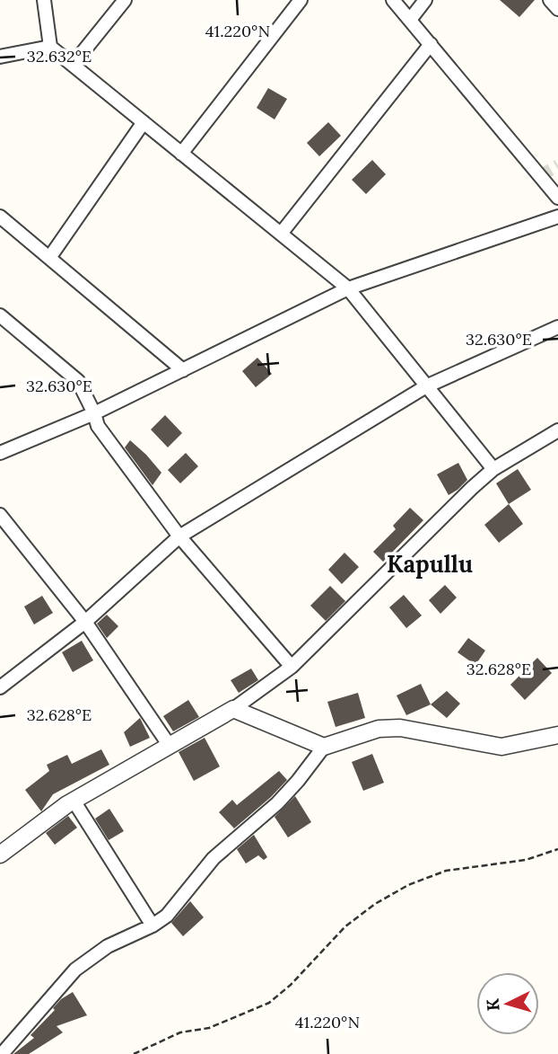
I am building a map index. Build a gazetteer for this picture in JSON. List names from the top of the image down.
{
  "districts": ["Kapullu"],
  "north": "left",
  "coordinates": [
    "41.220°N",
    "32.632°E",
    "32.630°E",
    "32.628°E"
  ]
}
